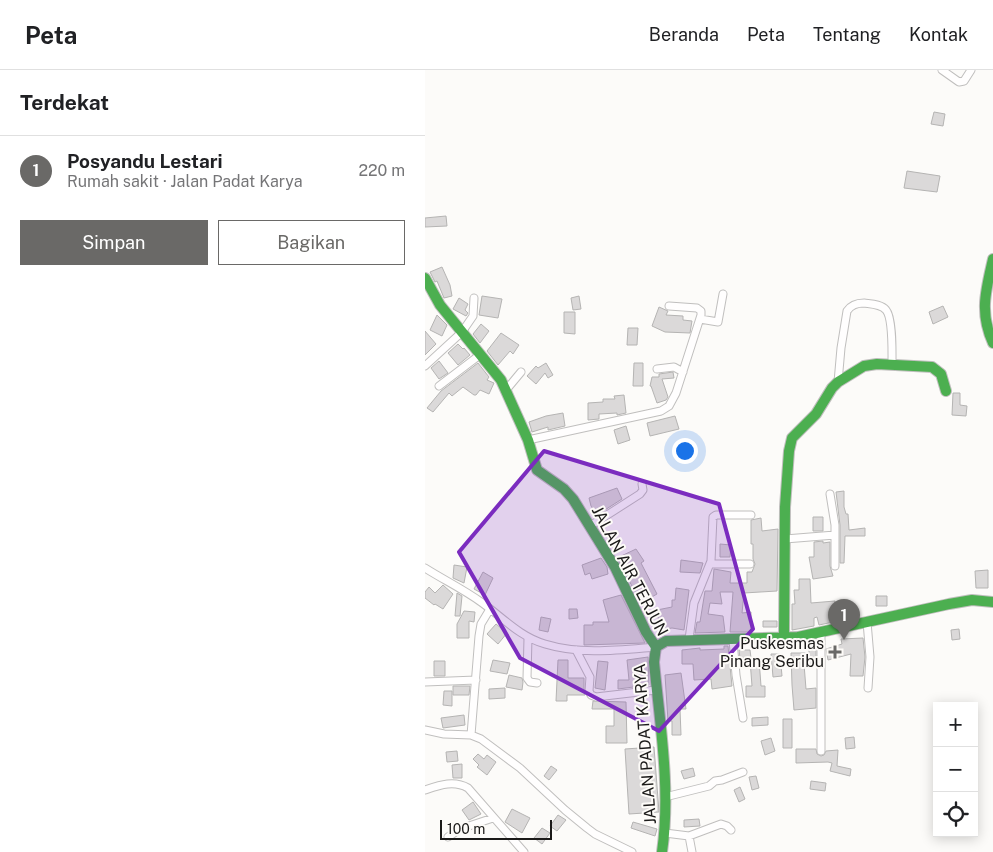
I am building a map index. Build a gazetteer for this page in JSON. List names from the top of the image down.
{
  "streets": {
    "street": ["JALAN AIR TERJUN", "JALAN PADAT KARYA"]
  },
  "crossings": [
    ["JALAN AIR TERJUN", "JALAN PADAT KARYA"]
  ],
  "places": {
    "health": ["Puskesmas Pinang Seribu"]
  },
  "scale_bar": "100 m",
  "page": {
    "header": "Peta",
    "nav": [
      "Beranda",
      "Peta",
      "Tentang",
      "Kontak"
    ],
    "heading": "Terdekat",
    "list": [
      {
        "mark": "1",
        "name": "Posyandu Lestari",
        "note": "Rumah sakit · Jalan Padat Karya",
        "value": "220 m"
      }
    ],
    "buttons": ["Simpan", "Bagikan"],
    "pins": "1",
    "map_buttons": ["+", "−"],
    "scale": "100 m"
  }
}
